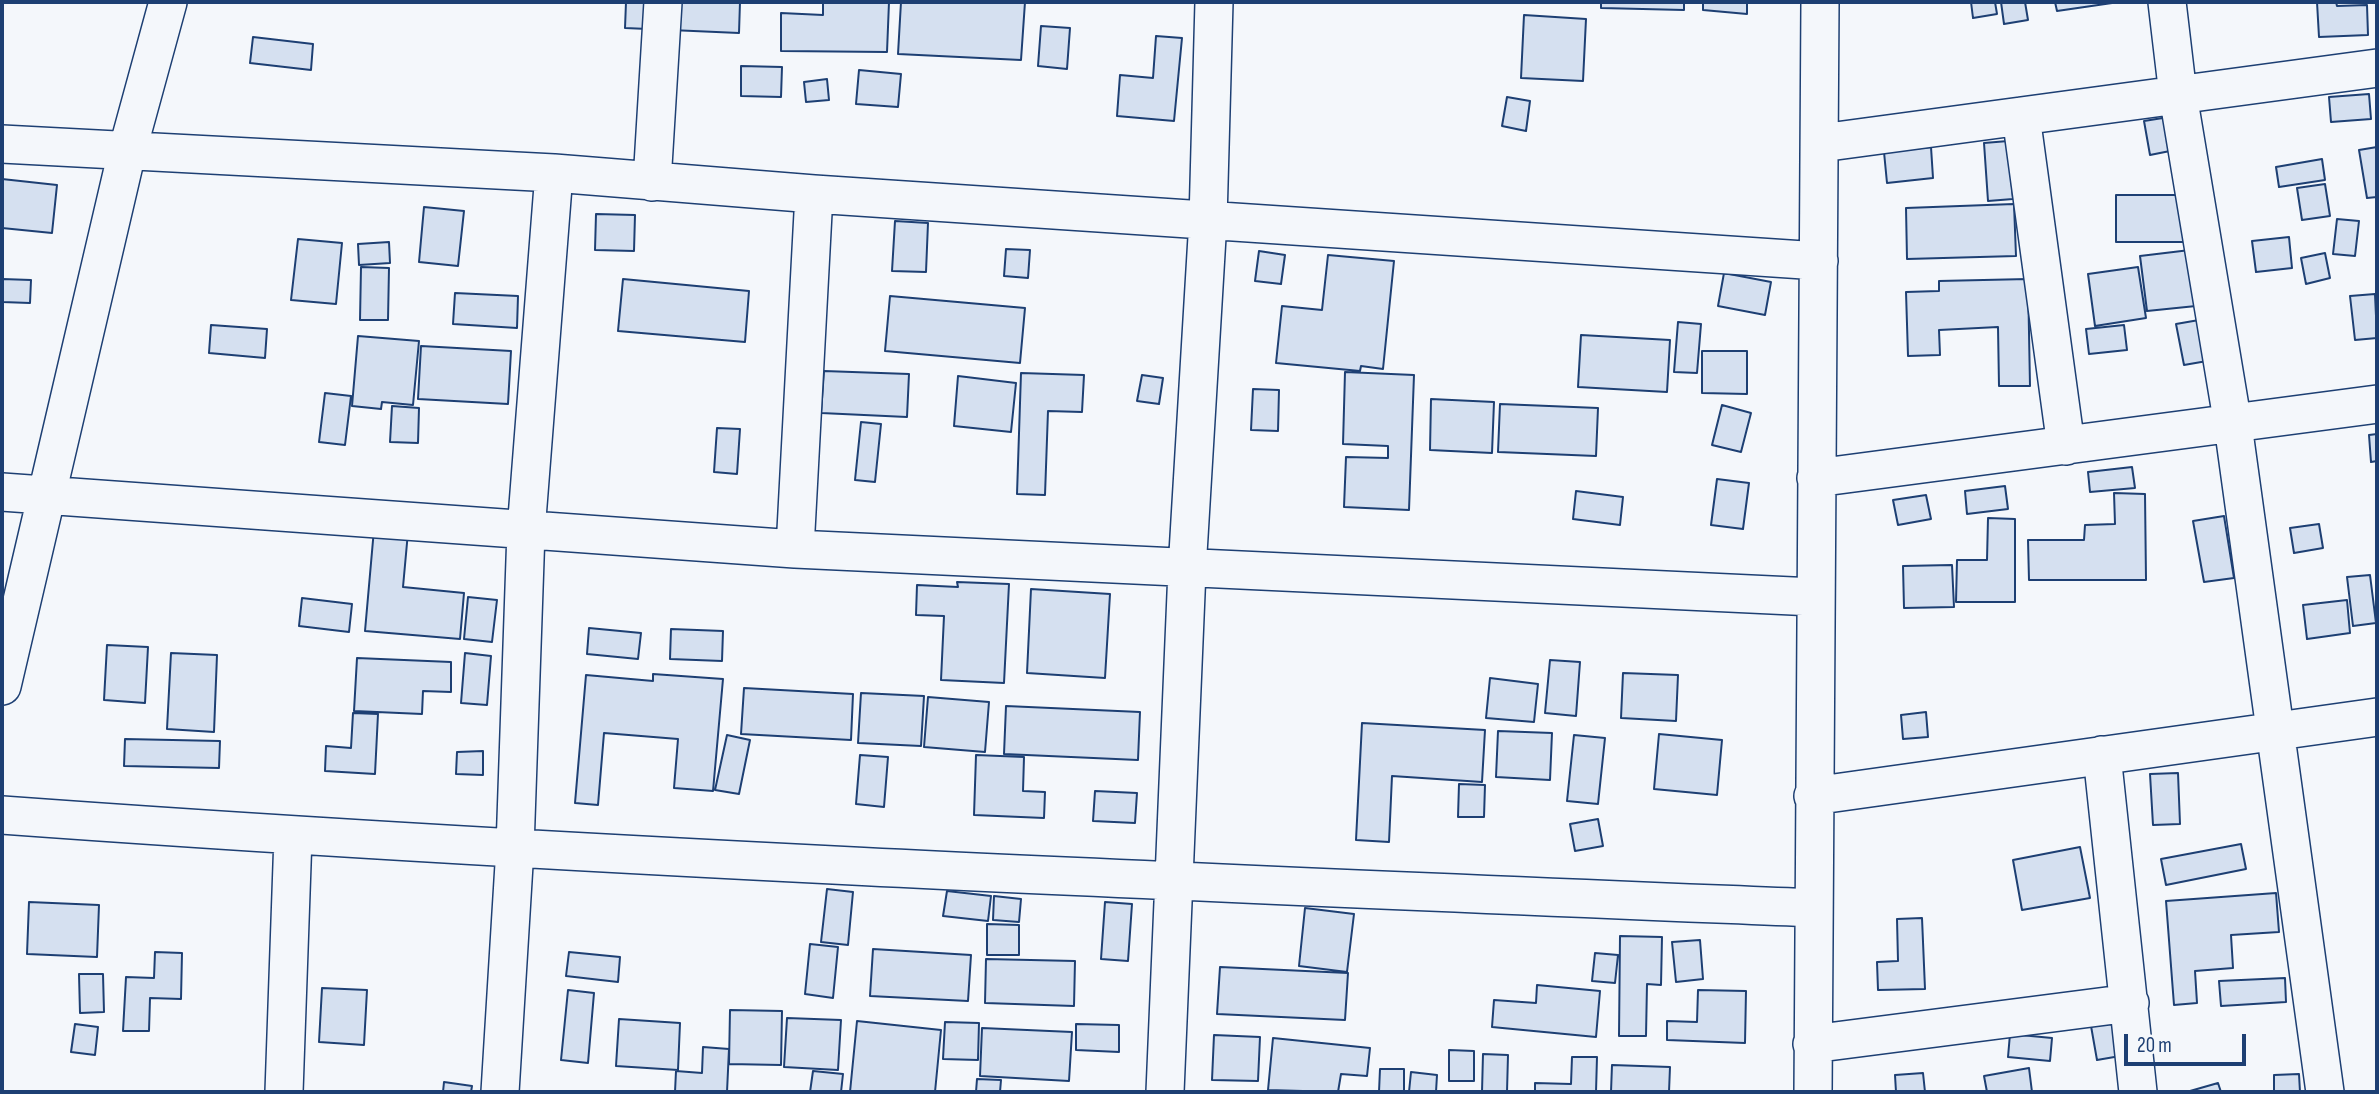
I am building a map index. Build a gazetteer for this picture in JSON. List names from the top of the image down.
{
  "scale_bar": "20 m"
}
